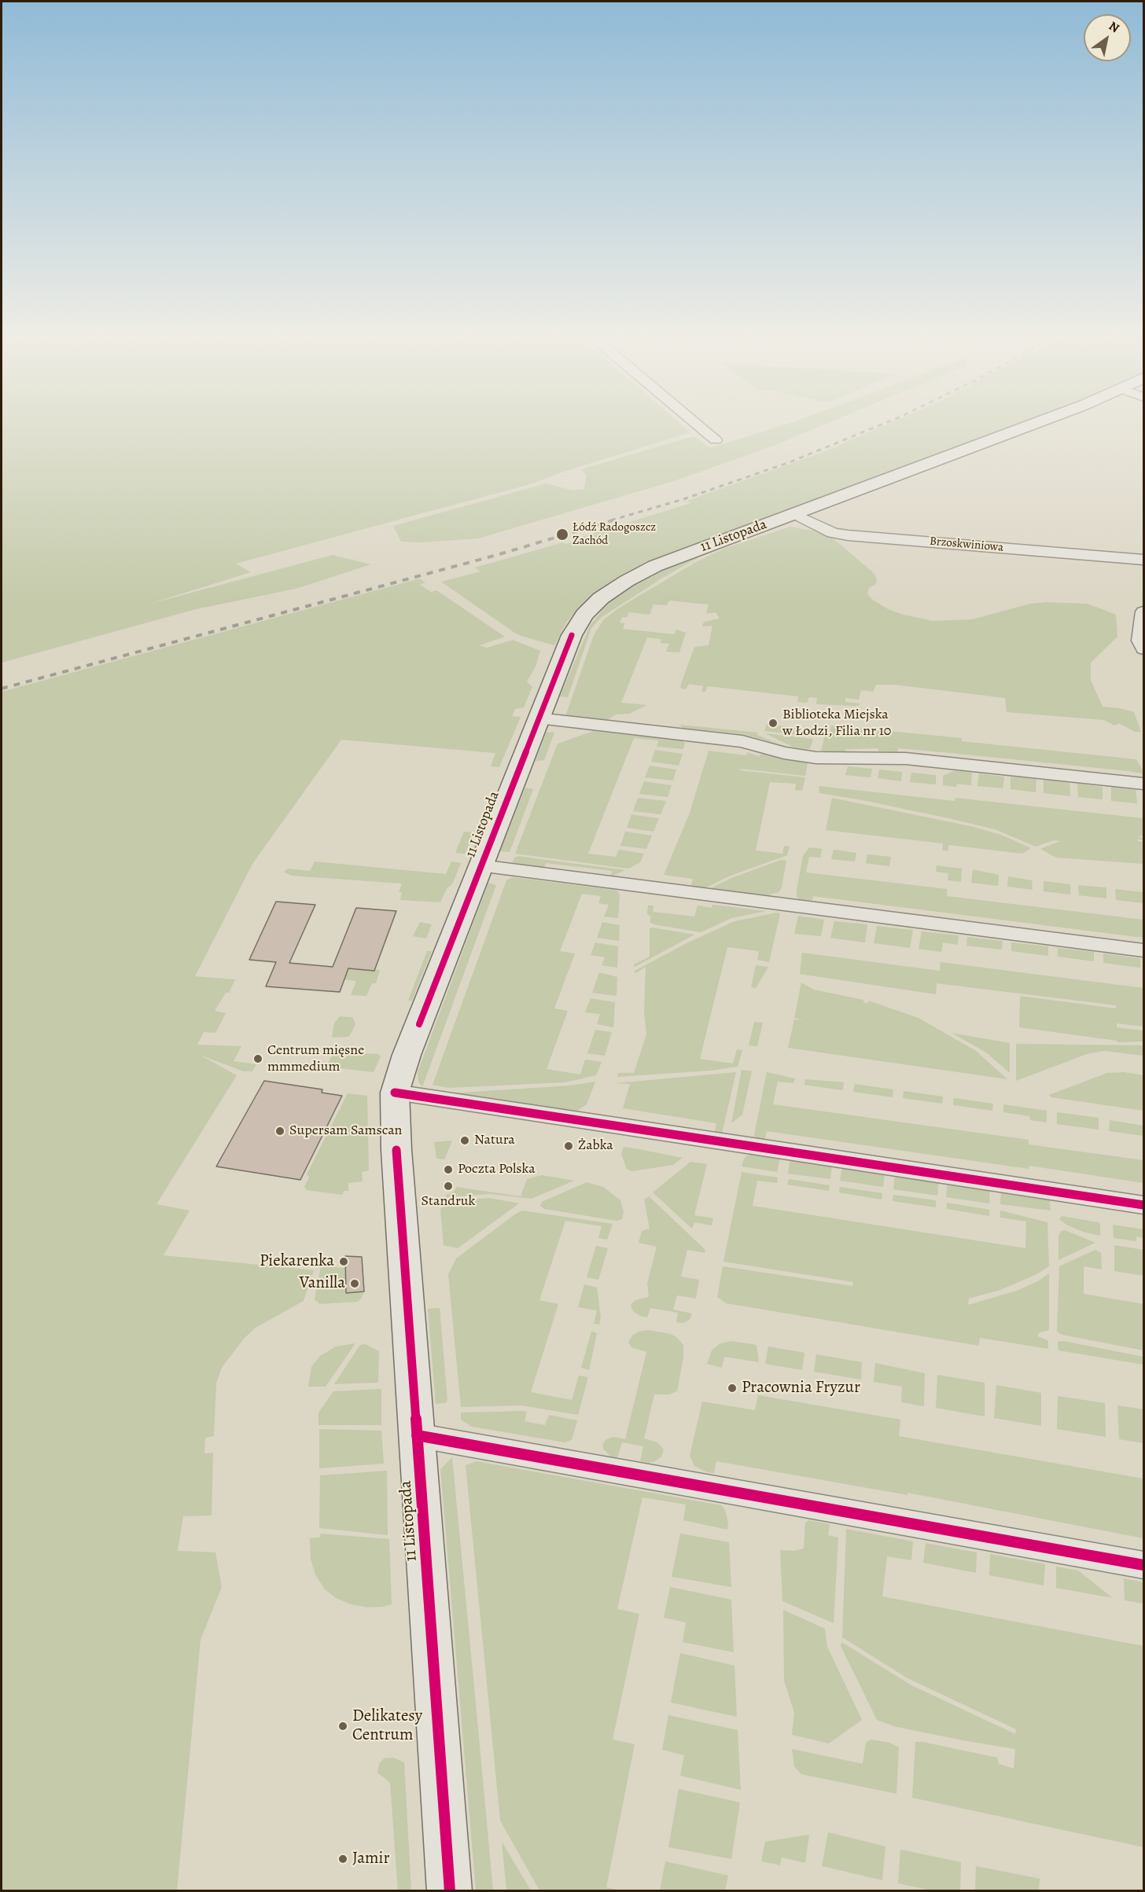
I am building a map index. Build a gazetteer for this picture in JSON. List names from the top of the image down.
{
  "streets": {
    "street": ["11 Listopada", "Brzoskwiniowa"]
  },
  "crossings": [
    ["11 Listopada", "Brzoskwiniowa"]
  ],
  "places": [
    "Łódź Radogoszcz Zachód",
    "Biblioteka Miejska w Łodzi, Filia nr 10",
    "Centrum mięsne mmmedium",
    "Supersam Samscan",
    "Natura",
    "Żabka",
    "Poczta Polska",
    "Standruk",
    "Piekarenka",
    "Vanilla",
    "Pracownia Fryzur",
    "Delikatesy Centrum",
    "Jamir"
  ],
  "north": "top right"
}
